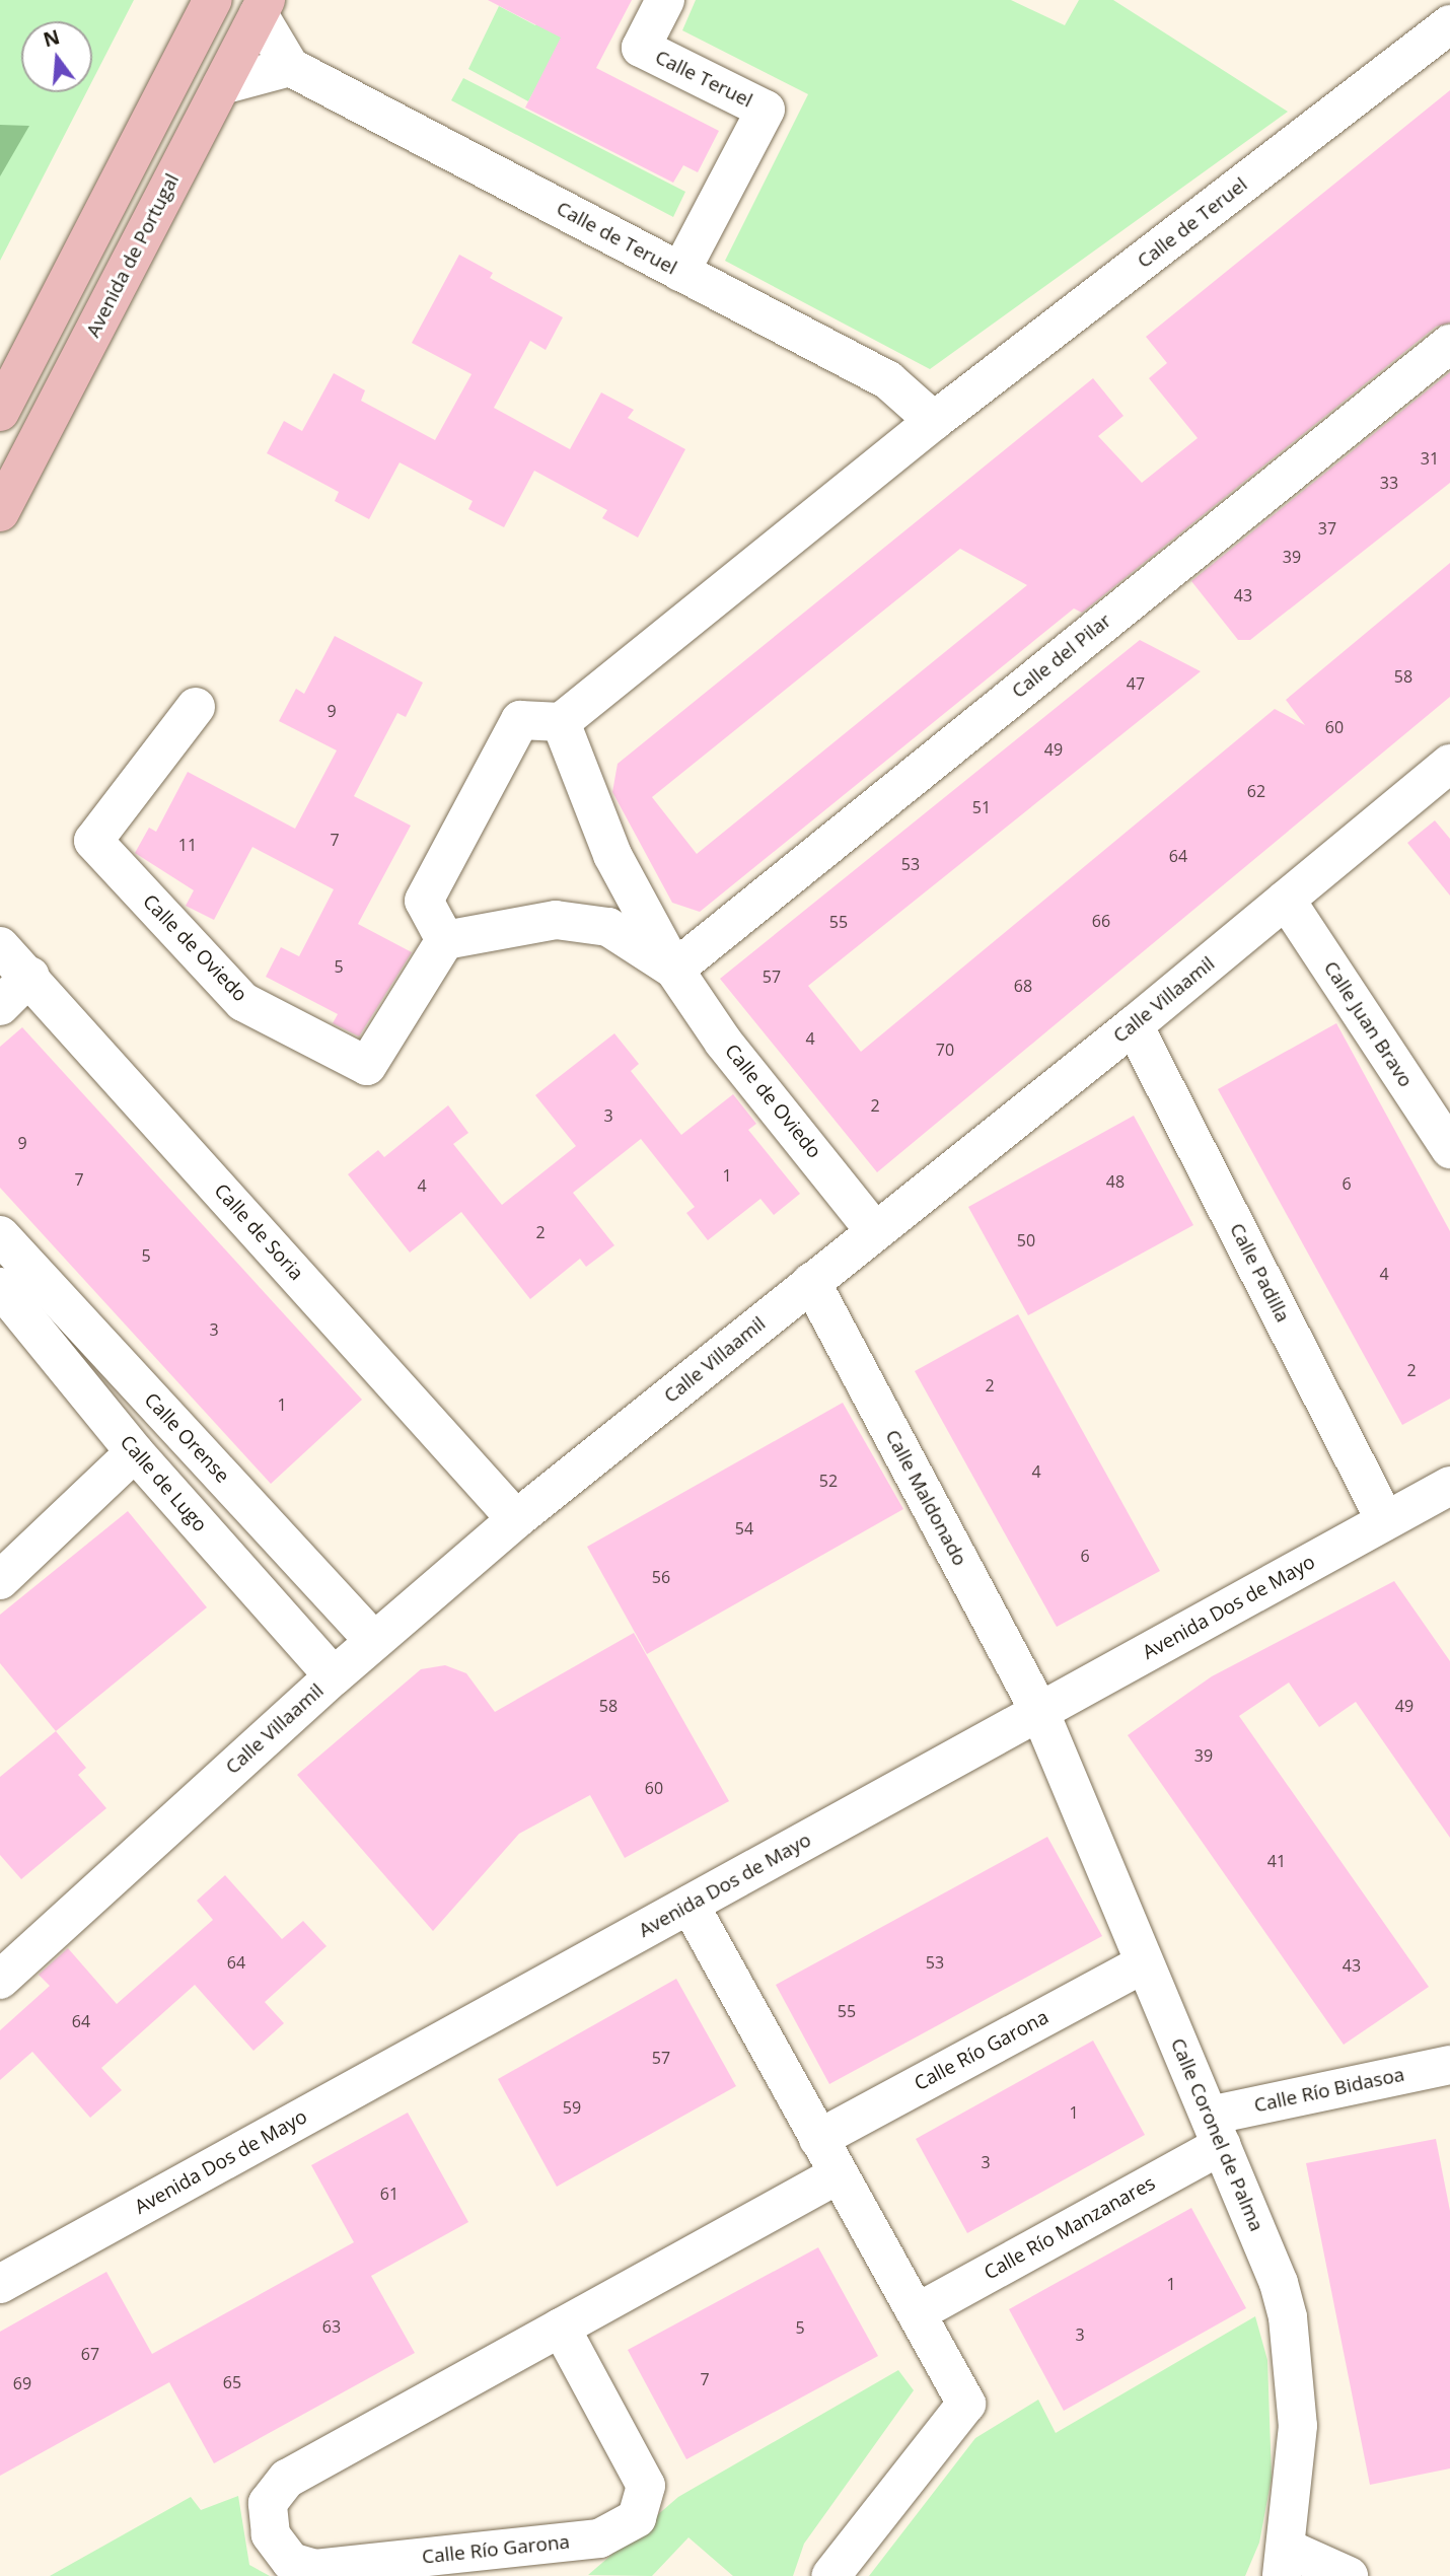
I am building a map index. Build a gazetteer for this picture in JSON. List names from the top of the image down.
{
  "streets": {
    "main road": ["Avenida de Portugal"],
    "street": [
      "Calle Teruel",
      "Calle de Teruel",
      "Calle del Pilar",
      "Calle de Oviedo",
      "Calle Villaamil",
      "Calle Juan Bravo",
      "Calle de Soria",
      "Calle Padilla",
      "Calle Orense",
      "Calle de Lugo",
      "Calle Maldonado",
      "Avenida Dos de Mayo",
      "Calle Río Garona",
      "Calle Río Bidasoa",
      "Calle Coronel de Palma",
      "Calle Río Manzanares"
    ]
  },
  "crossings": [
    ["Calle Teruel", "Calle de Teruel"],
    ["Calle de Teruel", "Calle de Oviedo"],
    ["Calle del Pilar", "Calle de Oviedo"],
    ["Calle de Oviedo", "Calle Villaamil"],
    ["Calle Villaamil", "Calle Juan Bravo"],
    ["Calle Villaamil", "Calle de Soria"],
    ["Calle Villaamil", "Calle Padilla"],
    ["Calle Villaamil", "Calle Orense"],
    ["Calle Villaamil", "Calle de Lugo"],
    ["Calle Villaamil", "Calle Maldonado"],
    ["Calle Padilla", "Avenida Dos de Mayo"],
    ["Calle Maldonado", "Avenida Dos de Mayo"],
    ["Calle Maldonado", "Calle Coronel de Palma"],
    ["Avenida Dos de Mayo", "Calle Coronel de Palma"],
    ["Calle Río Garona", "Calle Coronel de Palma"],
    ["Calle Río Bidasoa", "Calle Coronel de Palma"],
    ["Calle Río Bidasoa", "Calle Río Manzanares"],
    ["Calle Coronel de Palma", "Calle Río Manzanares"]
  ],
  "house_numbers": [
    "31",
    "33",
    "37",
    "39",
    "43",
    "58",
    "47",
    "9",
    "60",
    "49",
    "62",
    "51",
    "7",
    "11",
    "64",
    "53",
    "66",
    "55",
    "5",
    "57",
    "68",
    "4",
    "70",
    "2",
    "3",
    "9",
    "1",
    "7",
    "48",
    "6",
    "4",
    "2",
    "50",
    "5",
    "4",
    "3",
    "2",
    "2",
    "1",
    "4",
    "52",
    "54",
    "6",
    "56",
    "58",
    "49",
    "39",
    "60",
    "41",
    "64",
    "53",
    "43",
    "55",
    "64",
    "57",
    "59",
    "1",
    "3",
    "61",
    "1",
    "63",
    "5",
    "3",
    "67",
    "7",
    "65",
    "69"
  ],
  "north": "top"
}
